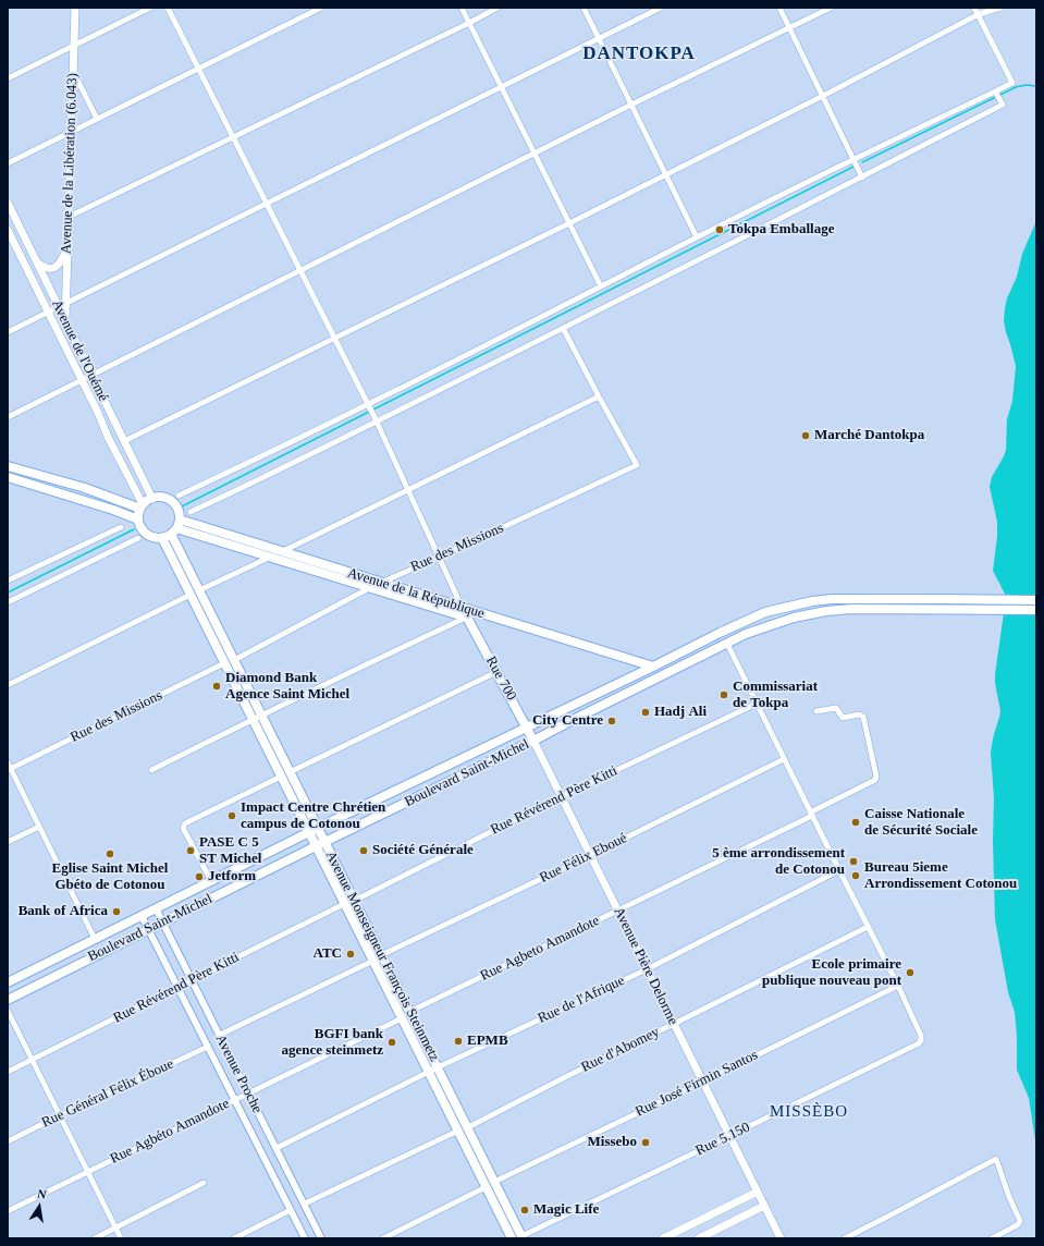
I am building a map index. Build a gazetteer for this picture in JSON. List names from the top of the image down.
{
  "streets": {
    "main road": [
      "Avenue de la Libération (6.043)",
      "Avenue de l'Ouémé",
      "Avenue de la République",
      "Rue 700",
      "Boulevard Saint-Michel",
      "Avenue Monseigneur François Steinmetz",
      "Avenue Pière Delorme"
    ],
    "street": [
      "Rue des Missions",
      "Rue Révérend Père Kitti",
      "Rue Félix Eboué",
      "Rue Agbeto Amandote",
      "Rue de l'Afrique",
      "Rue d'Abomey",
      "Avenue Proche",
      "Rue José Firmin Santos",
      "Rue Général Félix Éboue",
      "Rue Agbéto Amandote",
      "Rue 5.150"
    ]
  },
  "crossings": [
    ["Avenue de la Libération (6.043)", "Avenue de l'Ouémé"],
    ["Avenue de l'Ouémé", "Avenue de la République"],
    ["Avenue de l'Ouémé", "Avenue Monseigneur François Steinmetz"],
    ["Rue des Missions", "Avenue de la République"],
    ["Rue des Missions", "Avenue Monseigneur François Steinmetz"],
    ["Avenue de la République", "Rue 700"],
    ["Avenue de la République", "Boulevard Saint-Michel"],
    ["Avenue de la République", "Avenue Monseigneur François Steinmetz"],
    ["Rue 700", "Boulevard Saint-Michel"],
    ["Rue 700", "Avenue Pière Delorme"],
    ["Boulevard Saint-Michel", "Avenue Monseigneur François Steinmetz"],
    ["Boulevard Saint-Michel", "Avenue Pière Delorme"],
    ["Boulevard Saint-Michel", "Avenue Proche"],
    ["Rue Révérend Père Kitti", "Avenue Monseigneur François Steinmetz"],
    ["Rue Révérend Père Kitti", "Avenue Pière Delorme"],
    ["Rue Révérend Père Kitti", "Avenue Proche"],
    ["Rue Félix Eboué", "Avenue Monseigneur François Steinmetz"],
    ["Rue Félix Eboué", "Avenue Pière Delorme"],
    ["Rue Agbeto Amandote", "Avenue Monseigneur François Steinmetz"],
    ["Rue Agbeto Amandote", "Avenue Pière Delorme"],
    ["Avenue Monseigneur François Steinmetz", "Rue de l'Afrique"],
    ["Avenue Monseigneur François Steinmetz", "Rue d'Abomey"],
    ["Avenue Monseigneur François Steinmetz", "Rue José Firmin Santos"],
    ["Avenue Monseigneur François Steinmetz", "Rue Agbéto Amandote"],
    ["Avenue Monseigneur François Steinmetz", "Rue 5.150"],
    ["Avenue Pière Delorme", "Rue de l'Afrique"],
    ["Avenue Pière Delorme", "Rue d'Abomey"],
    ["Avenue Pière Delorme", "Rue José Firmin Santos"],
    ["Avenue Pière Delorme", "Rue 5.150"],
    ["Rue de l'Afrique", "Avenue Proche"],
    ["Avenue Proche", "Rue Général Félix Éboue"],
    ["Avenue Proche", "Rue Agbéto Amandote"],
    ["Rue José Firmin Santos", "Rue 5.150"]
  ],
  "districts": ["DANTOKPA", "MISSÈBO"],
  "places": [
    "Tokpa Emballage",
    "Marché Dantokpa",
    "Diamond Bank Agence Saint Michel",
    "Commissariat de Tokpa",
    "Hadj Ali",
    "City Centre",
    "Impact Centre Chrétien campus de Cotonou",
    "Caisse Nationale de Sécurité Sociale",
    "PASE C 5 ST Michel",
    "Société Générale",
    "Eglise Saint Michel Gbéto de Cotonou",
    "5 ème arrondissement de Cotonou",
    "Bureau 5ieme Arrondissement Cotonou",
    "Jetform",
    "Bank of Africa",
    "ATC",
    "Ecole primaire publique nouveau pont",
    "EPMB",
    "BGFI bank agence steinmetz",
    "Missebo",
    "Magic Life"
  ],
  "north": "top"
}
